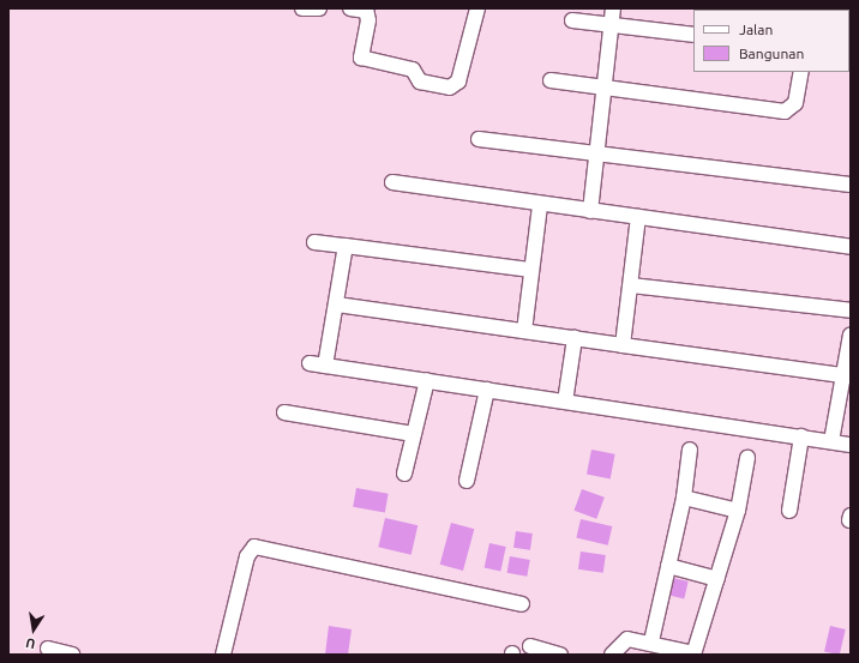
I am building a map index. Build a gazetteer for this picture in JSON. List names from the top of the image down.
{
  "legend": ["Jalan", "Bangunan"],
  "north": "bottom"
}
